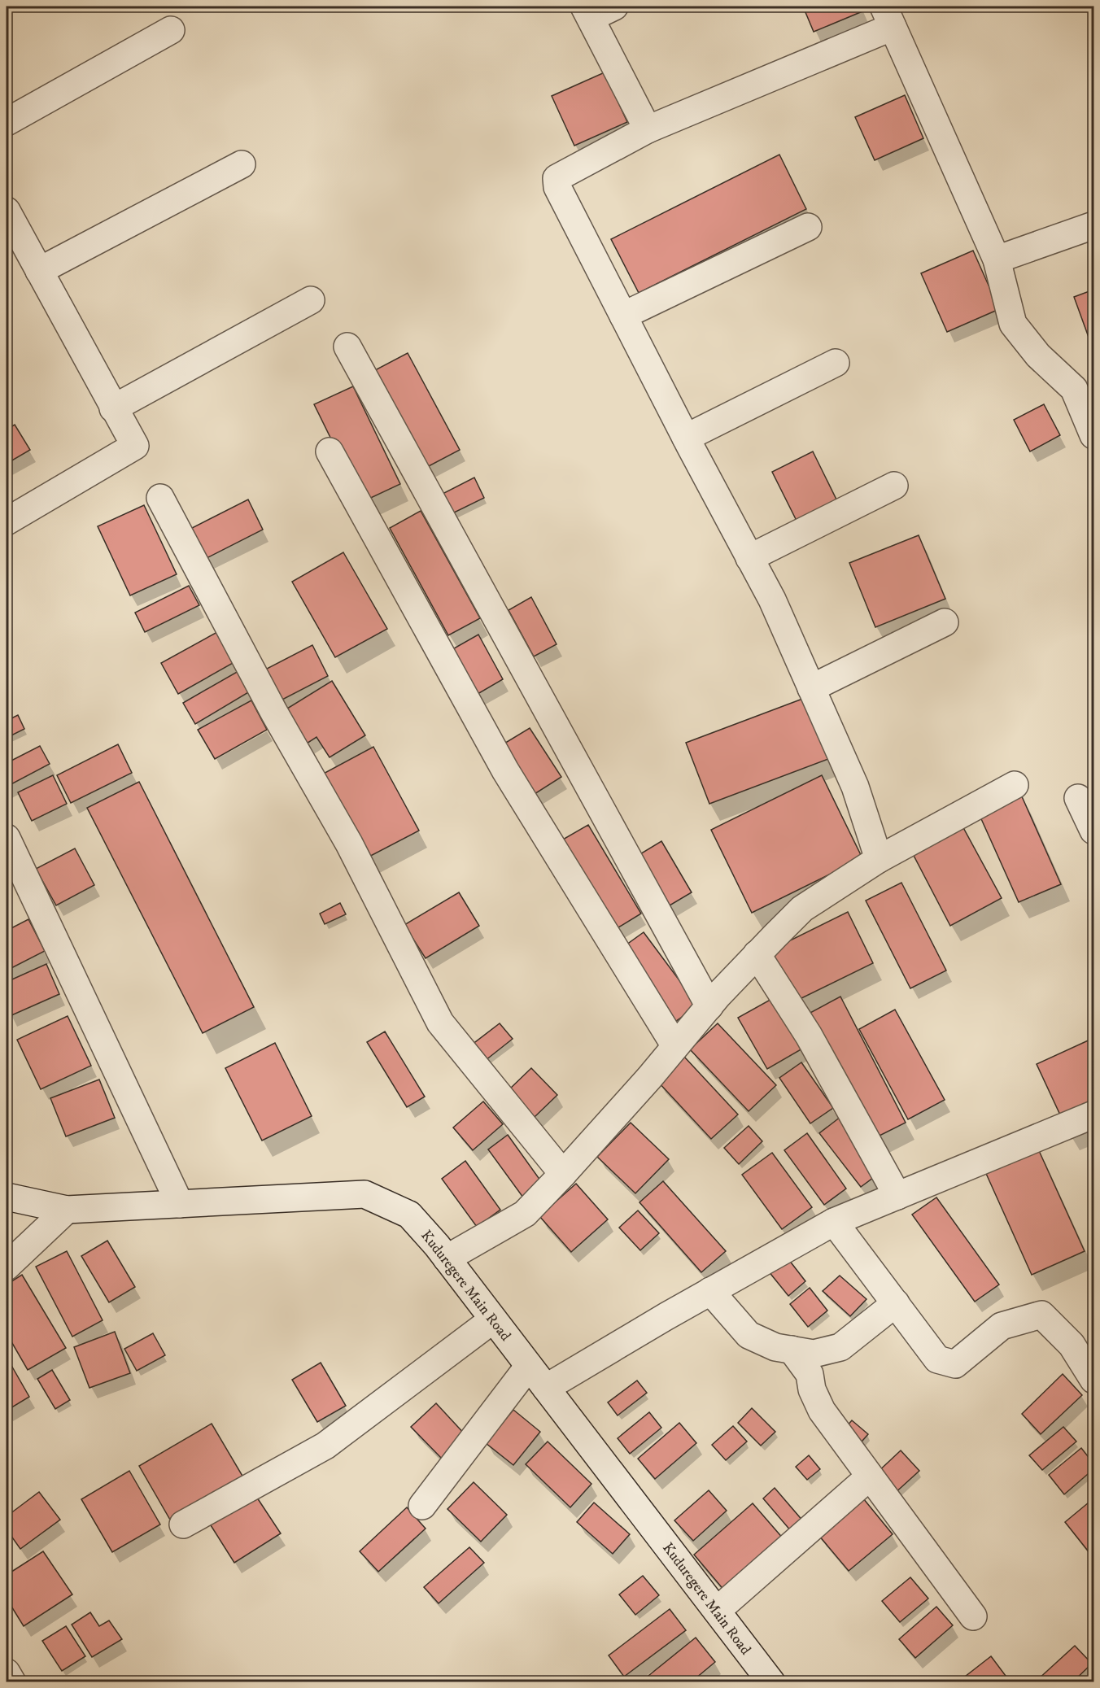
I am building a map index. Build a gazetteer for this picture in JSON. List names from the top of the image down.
{
  "streets": {
    "street": ["Kuduregere Main Road"]
  }
}
